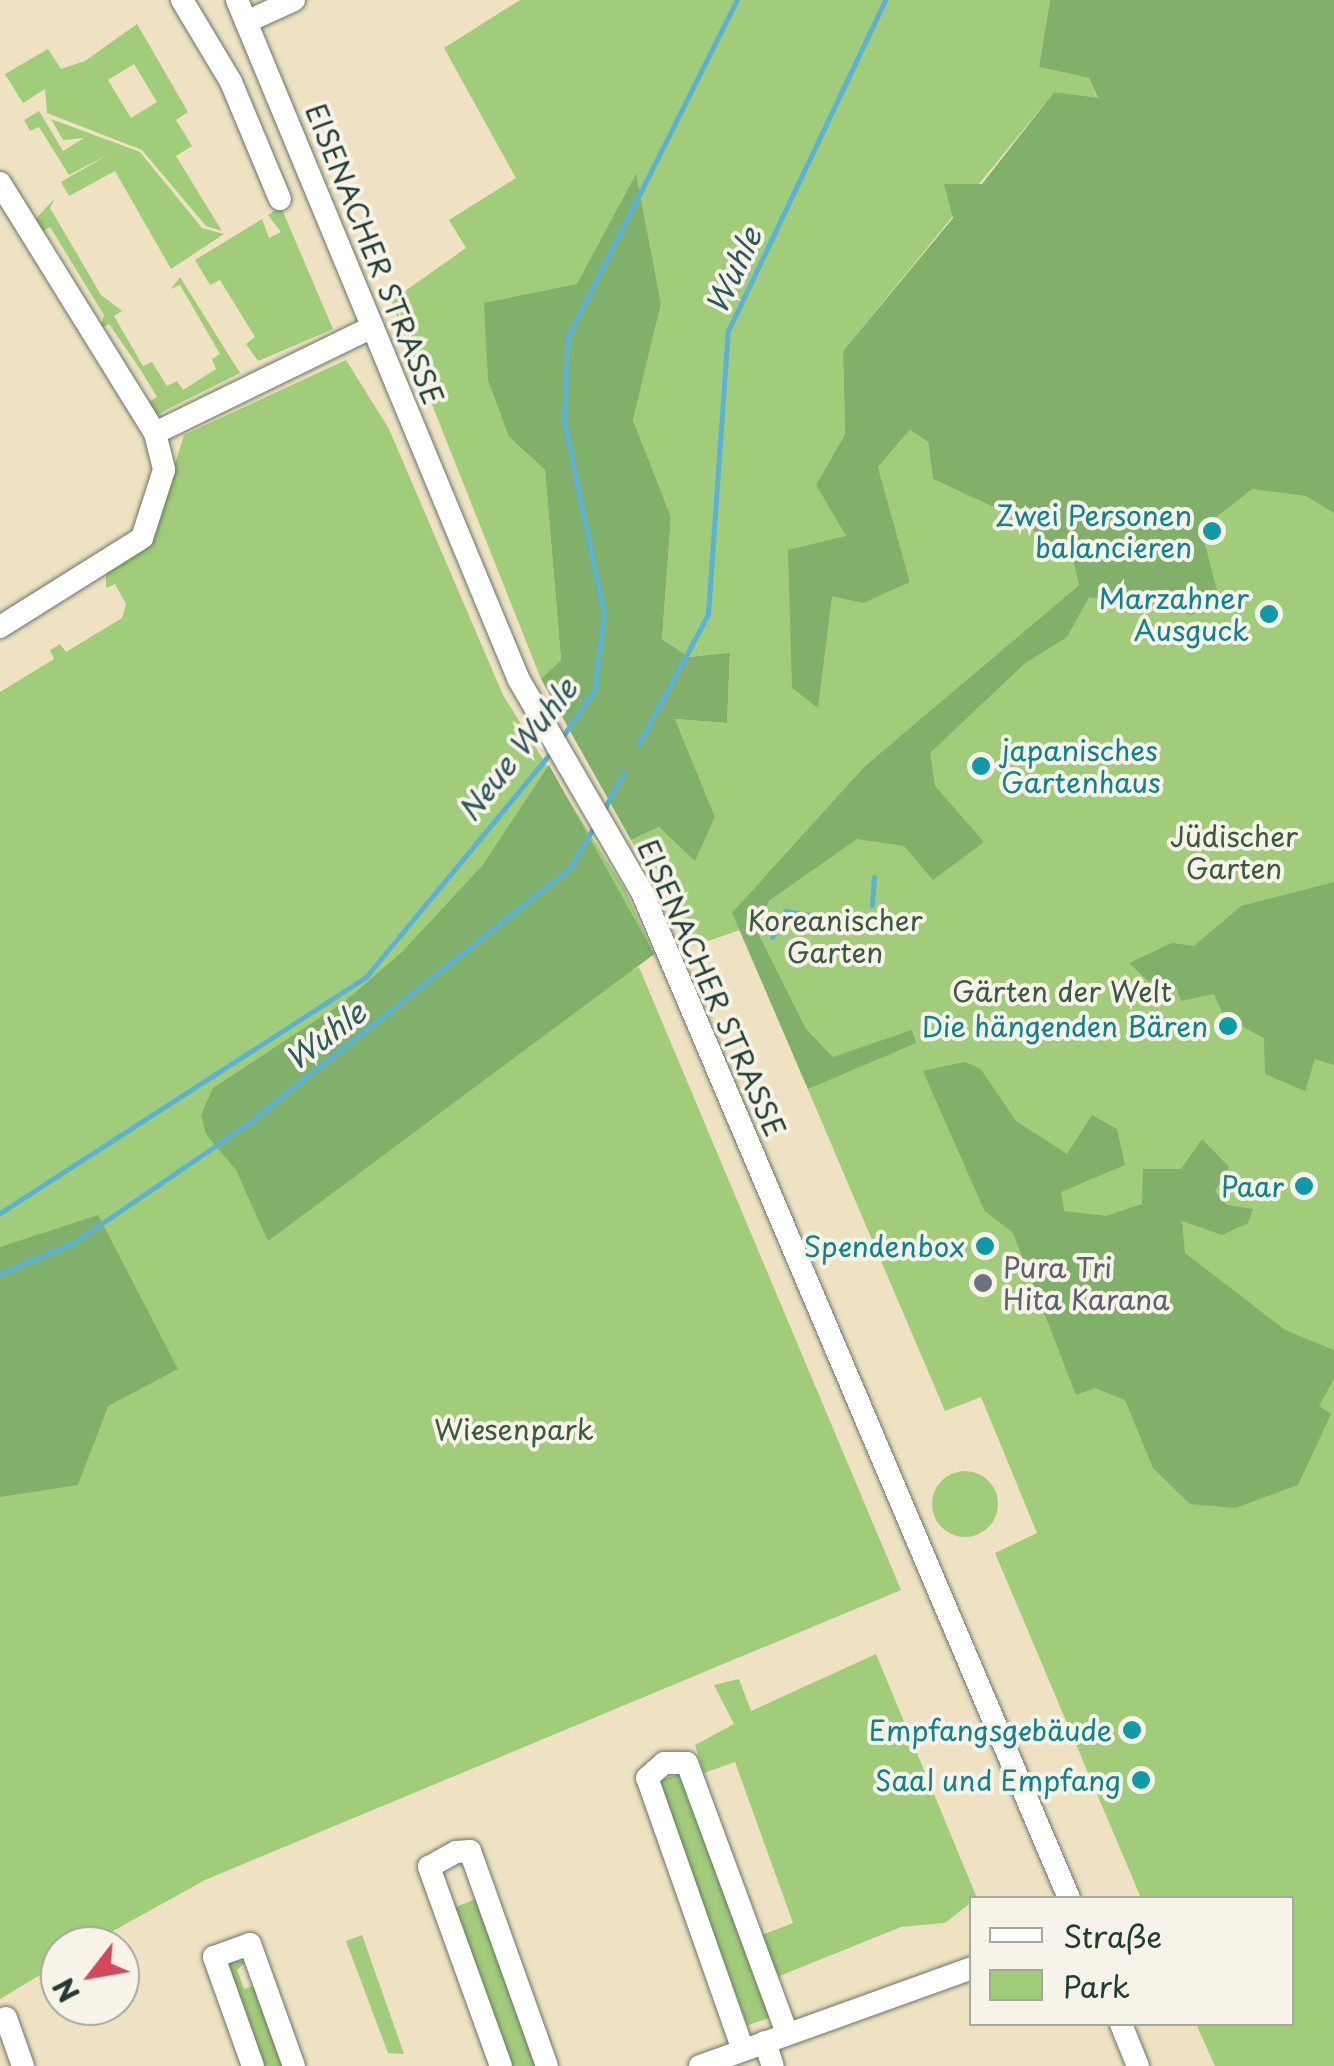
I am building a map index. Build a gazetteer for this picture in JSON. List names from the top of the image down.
{
  "streets": {
    "street": ["EISENACHER STRASSE"]
  },
  "water": ["Wuhle", "Neue Wuhle"],
  "parks": [
    "Jüdischer Garten",
    "Koreanischer Garten",
    "Gärten der Welt",
    "Wiesenpark"
  ],
  "places": [
    "Zwei Personen balancieren",
    "Marzahner Ausguck",
    "japanisches Gartenhaus",
    "Die hängenden Bären",
    "Paar",
    "Spendenbox",
    "Pura Tri Hita Karana",
    "Empfangsgebäude",
    "Saal und Empfang"
  ],
  "legend": ["Straße", "Park"],
  "north": "bottom left"
}
